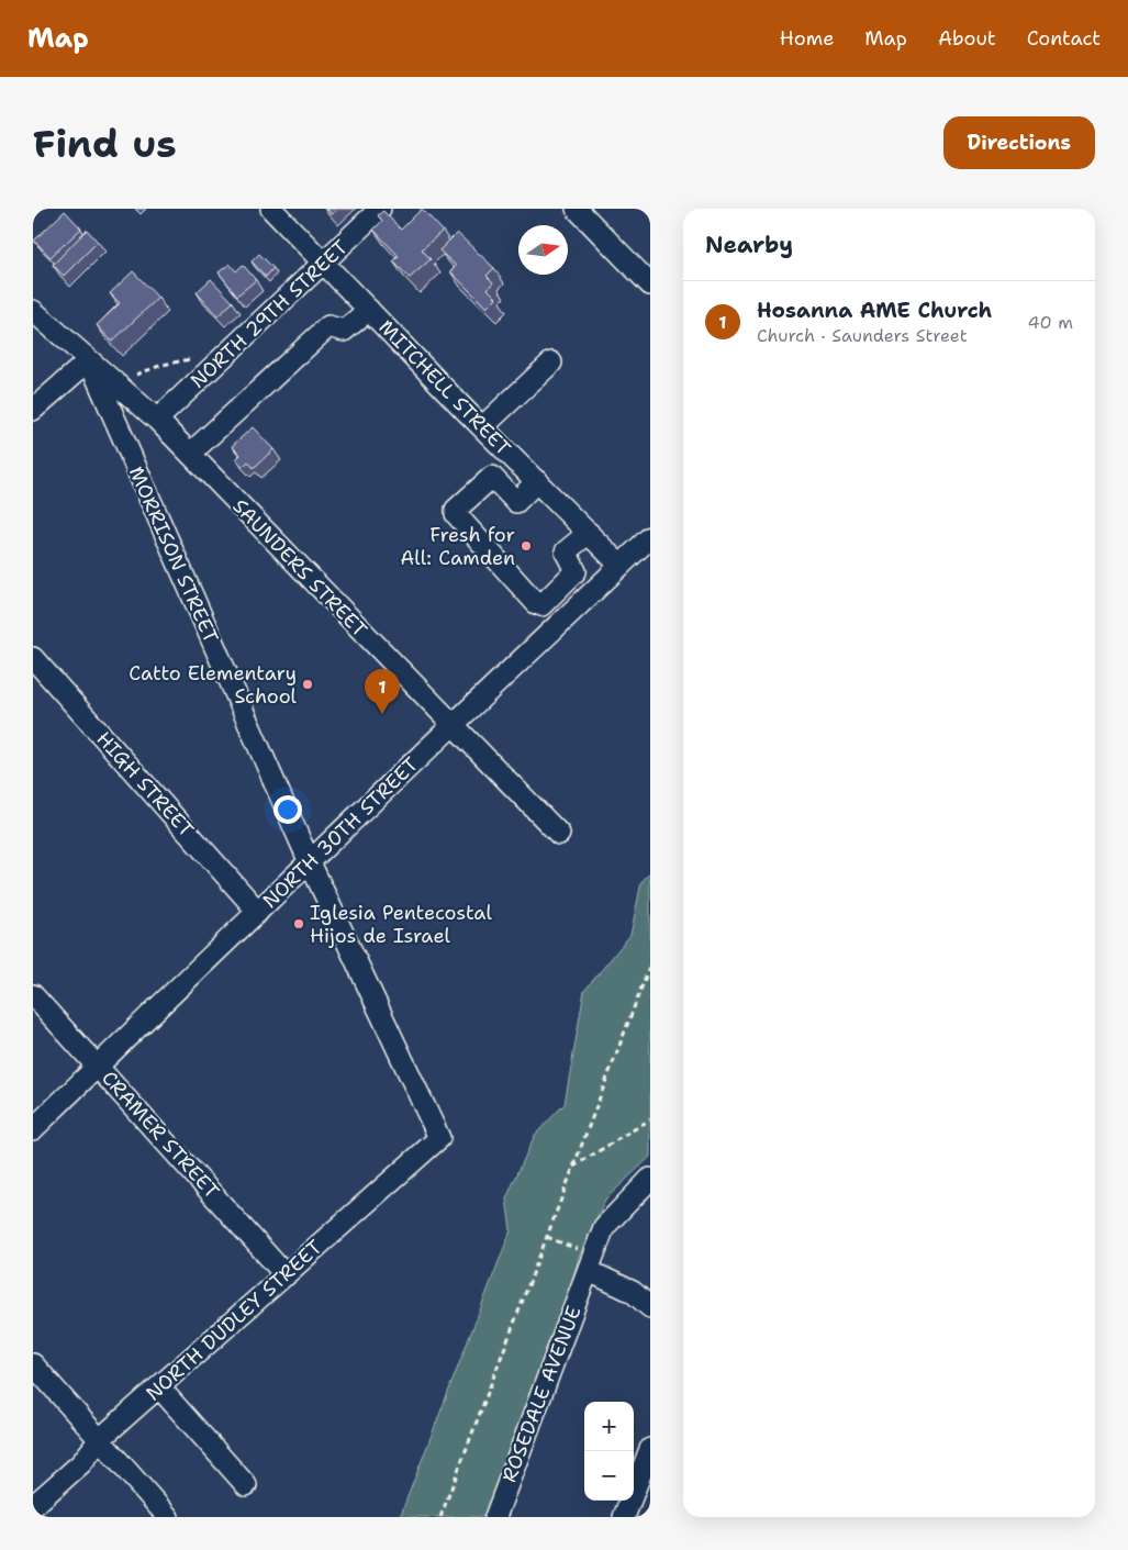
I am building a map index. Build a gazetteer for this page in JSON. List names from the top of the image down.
{
  "streets": {
    "street": [
      "NORTH 29TH STREET",
      "MITCHELL STREET",
      "MORRISON STREET",
      "SAUNDERS STREET",
      "HIGH STREET",
      "NORTH 30TH STREET",
      "CRAMER STREET",
      "NORTH DUDLEY STREET",
      "ROSEDALE AVENUE"
    ]
  },
  "crossings": [
    ["NORTH 29TH STREET", "MITCHELL STREET"],
    ["NORTH 29TH STREET", "SAUNDERS STREET"],
    ["MITCHELL STREET", "NORTH 30TH STREET"],
    ["MORRISON STREET", "SAUNDERS STREET"],
    ["MORRISON STREET", "NORTH 30TH STREET"],
    ["MORRISON STREET", "NORTH DUDLEY STREET"],
    ["SAUNDERS STREET", "NORTH 30TH STREET"],
    ["HIGH STREET", "NORTH 30TH STREET"],
    ["NORTH 30TH STREET", "CRAMER STREET"],
    ["CRAMER STREET", "NORTH DUDLEY STREET"]
  ],
  "places": ["Fresh for All: Camden", "Catto Elementary School", "Iglesia Pentecostal Hijos de Israel"],
  "north": "right",
  "page": {
    "header": "Map",
    "nav": [
      "Home",
      "Map",
      "About",
      "Contact"
    ],
    "buttons": "Directions",
    "title": "Find us",
    "heading": "Nearby",
    "list": [
      {
        "mark": "1",
        "name": "Hosanna AME Church",
        "note": "Church · Saunders Street",
        "value": "40 m"
      }
    ],
    "pins": "1",
    "map_buttons": ["+", "−"]
  }
}
